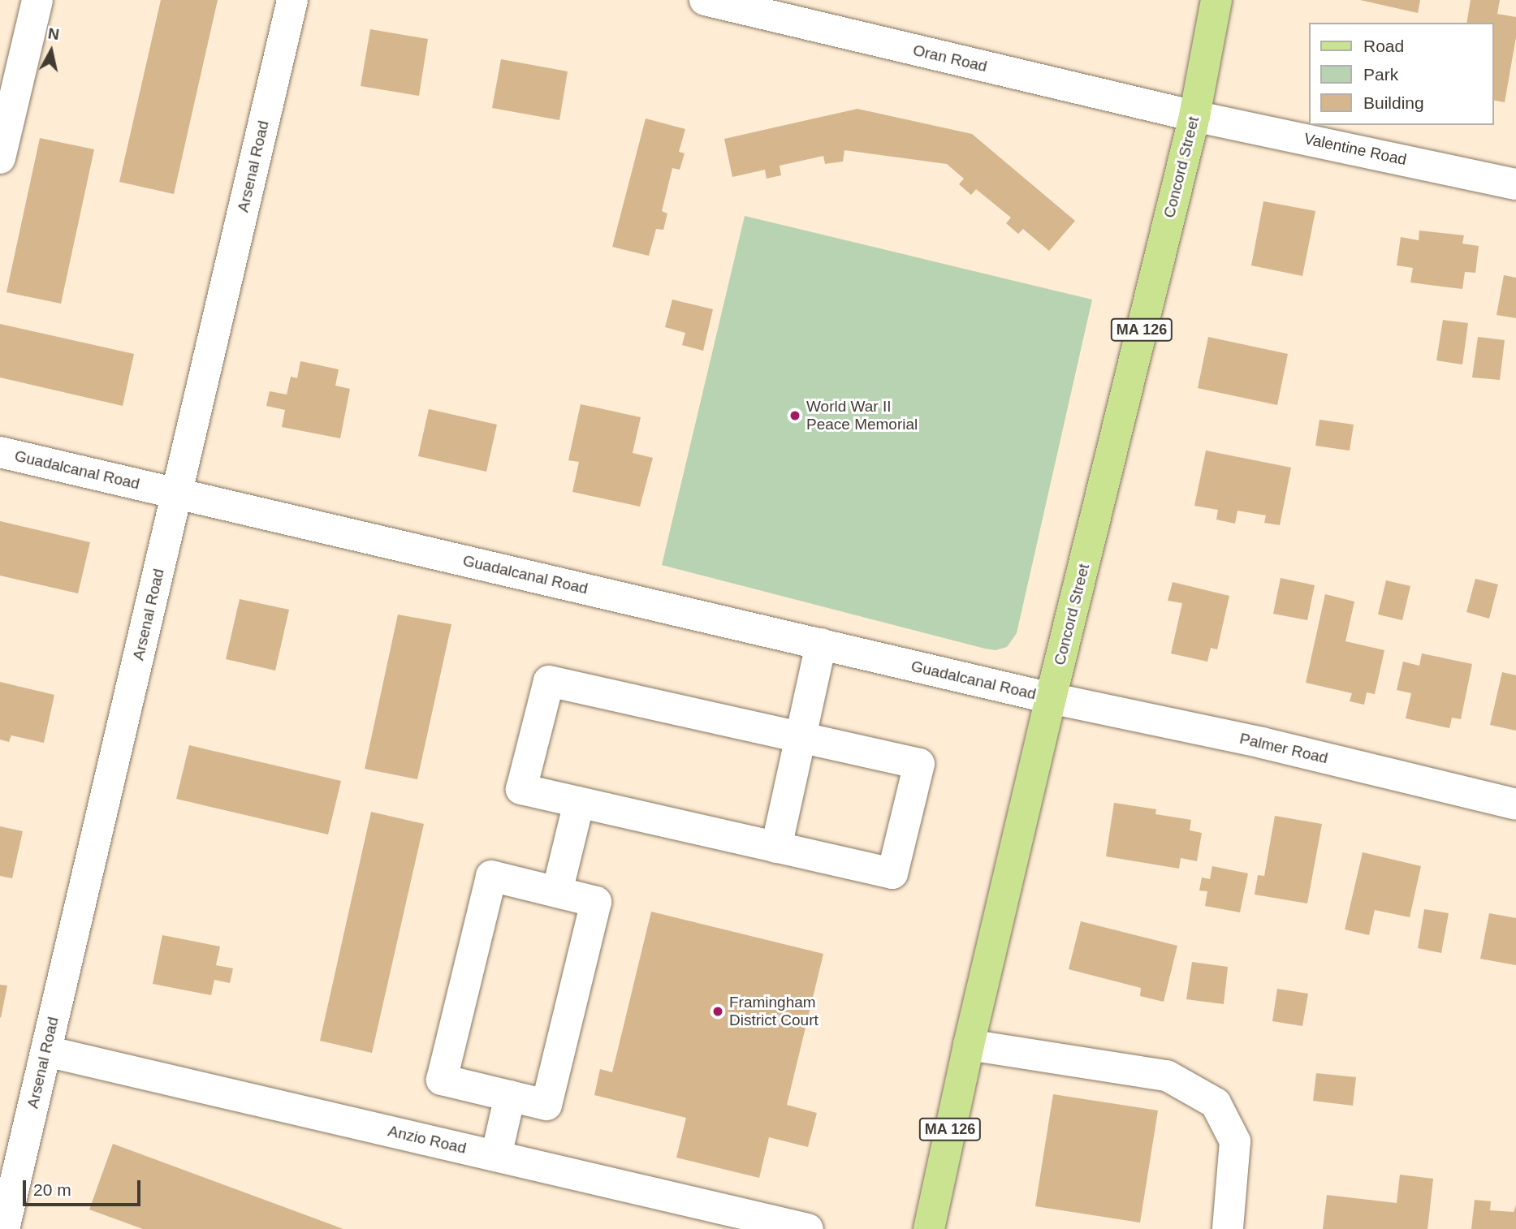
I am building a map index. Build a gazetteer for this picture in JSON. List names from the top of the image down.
{
  "streets": {
    "main road": ["Concord Street", "MA 126"],
    "street": [
      "Oran Road",
      "Valentine Road",
      "Arsenal Road",
      "Guadalcanal Road",
      "Palmer Road",
      "Anzio Road"
    ]
  },
  "crossings": [
    ["Oran Road", "Valentine Road"],
    ["Oran Road", "Concord Street"],
    ["Valentine Road", "Concord Street"],
    ["Arsenal Road", "Guadalcanal Road"],
    ["Arsenal Road", "Anzio Road"],
    ["Concord Street", "Guadalcanal Road"],
    ["Concord Street", "Palmer Road"],
    ["Guadalcanal Road", "Palmer Road"]
  ],
  "places": ["World War II Peace Memorial", "Framingham District Court"],
  "legend": ["Road", "Park", "Building"],
  "scale_bar": "20 m",
  "north": "top"
}
